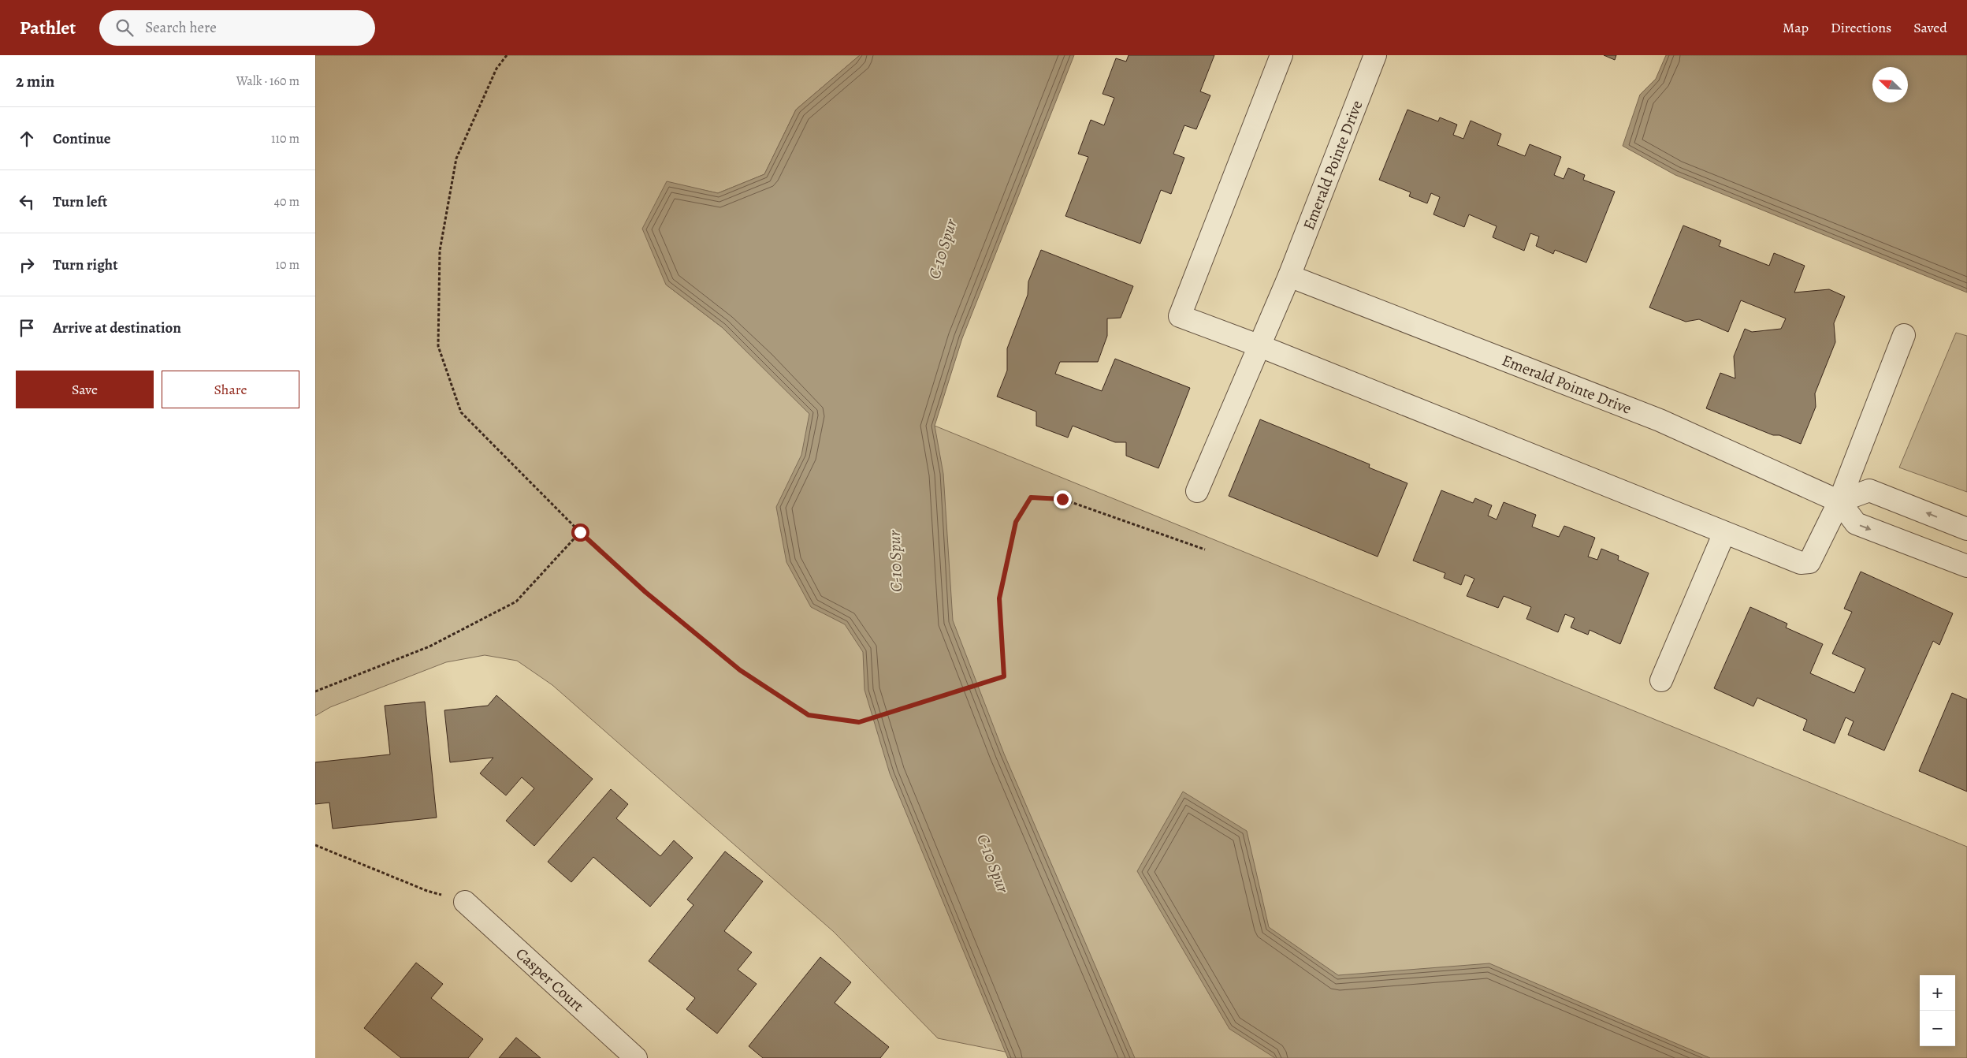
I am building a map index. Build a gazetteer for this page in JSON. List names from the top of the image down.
{
  "streets": {
    "street": ["Emerald Pointe Drive", "Casper Court"]
  },
  "water": ["C-10 Spur"],
  "north": "top left",
  "page": {
    "header": "Pathlet",
    "search": "Search here",
    "nav": ["Map", "Directions", "Saved"],
    "heading": ["2 min", "Walk · 160 m"],
    "list": [
      ["Continue", "110 m"],
      ["Turn left", "40 m"],
      ["Turn right", "10 m"],
      "Arrive at destination"
    ],
    "buttons": ["Save", "Share"],
    "map_buttons": ["+", "−"]
  }
}
